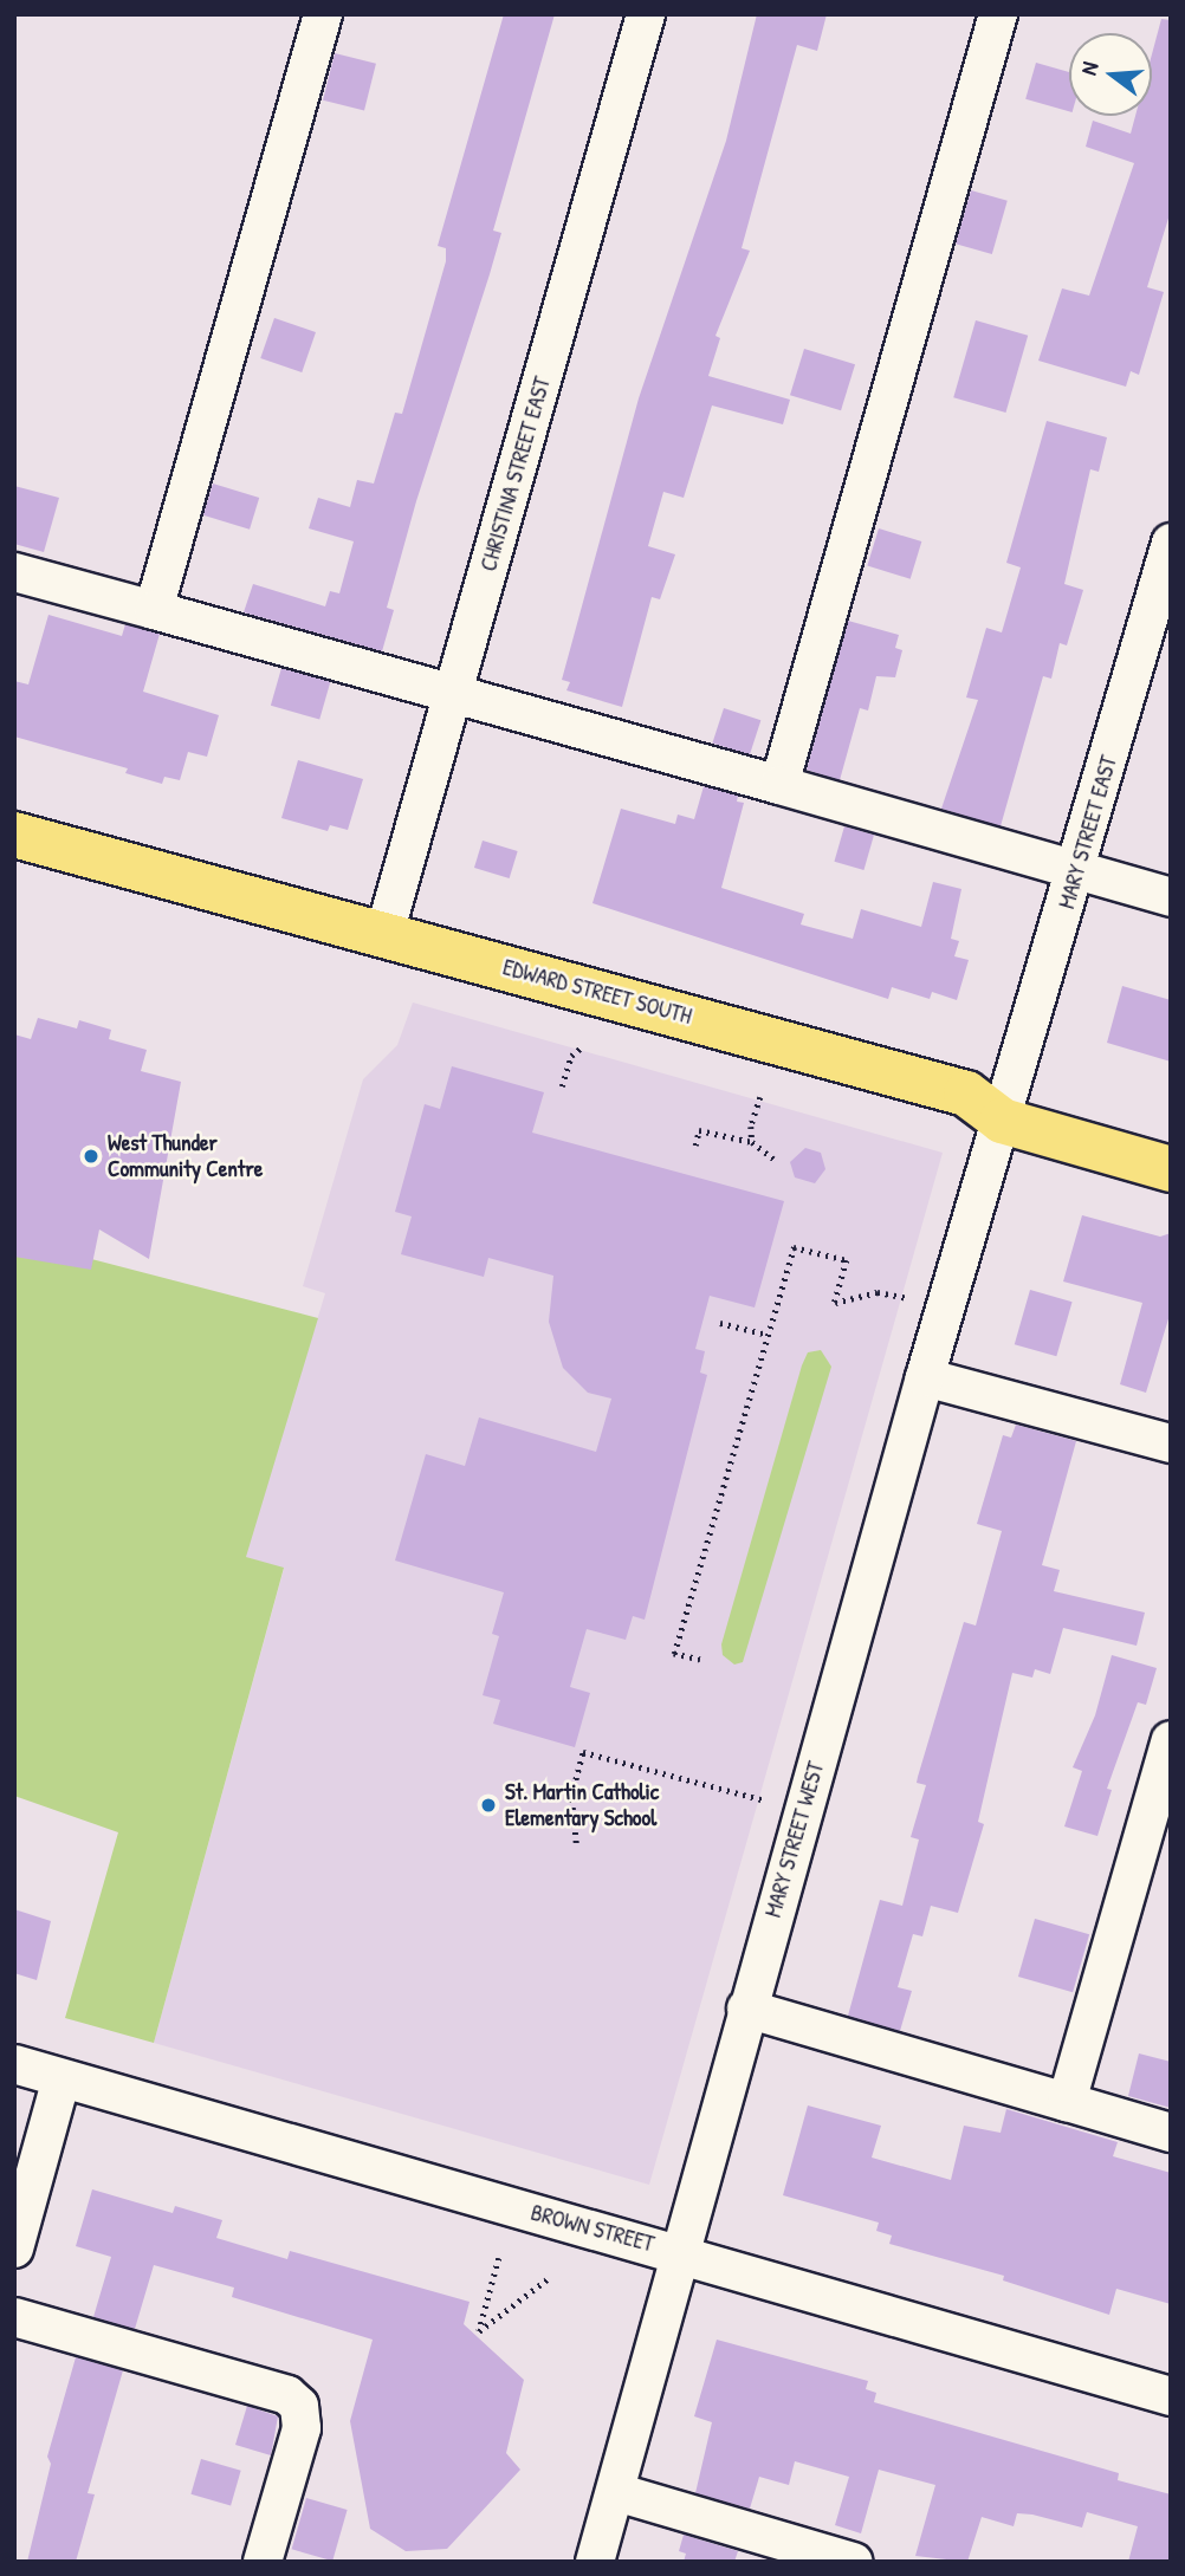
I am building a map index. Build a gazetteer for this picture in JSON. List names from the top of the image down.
{
  "streets": {
    "main road": ["EDWARD STREET SOUTH"],
    "street": [
      "CHRISTINA STREET EAST",
      "MARY STREET EAST",
      "MARY STREET WEST",
      "BROWN STREET"
    ]
  },
  "crossings": [
    ["CHRISTINA STREET EAST", "EDWARD STREET SOUTH"],
    ["MARY STREET EAST", "EDWARD STREET SOUTH"],
    ["MARY STREET EAST", "MARY STREET WEST"],
    ["EDWARD STREET SOUTH", "MARY STREET WEST"],
    ["MARY STREET WEST", "BROWN STREET"]
  ],
  "places": ["West Thunder Community Centre", "St. Martin Catholic Elementary School"],
  "north": "left"
}
